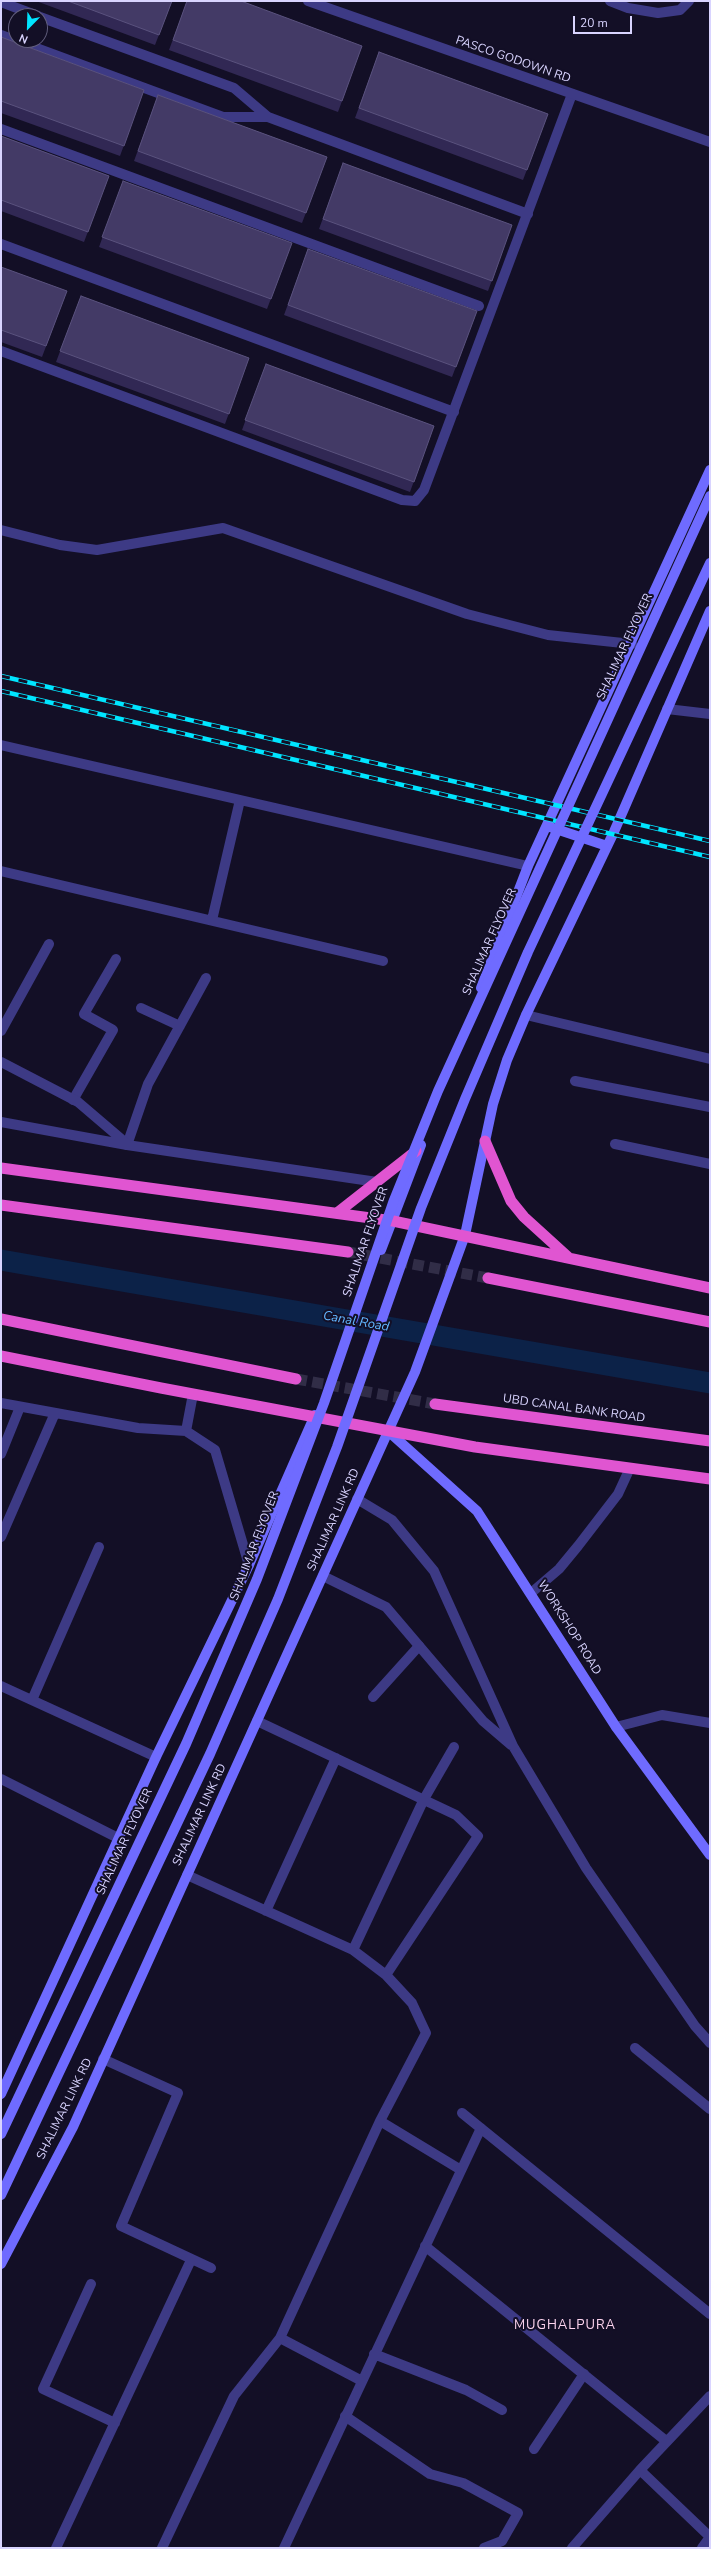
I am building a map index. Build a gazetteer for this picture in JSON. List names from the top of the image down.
{
  "streets": {
    "highway": ["UBD CANAL BANK ROAD"],
    "main road": ["SHALIMAR FLYOVER", "SHALIMAR LINK RD", "WORKSHOP ROAD"],
    "street": ["PASCO GODOWN RD"]
  },
  "crossings": [
    ["SHALIMAR LINK RD", "WORKSHOP ROAD"]
  ],
  "districts": ["MUGHALPURA"],
  "water": ["Canal Road"],
  "scale_bar": "20 m",
  "north": "bottom left"
}
